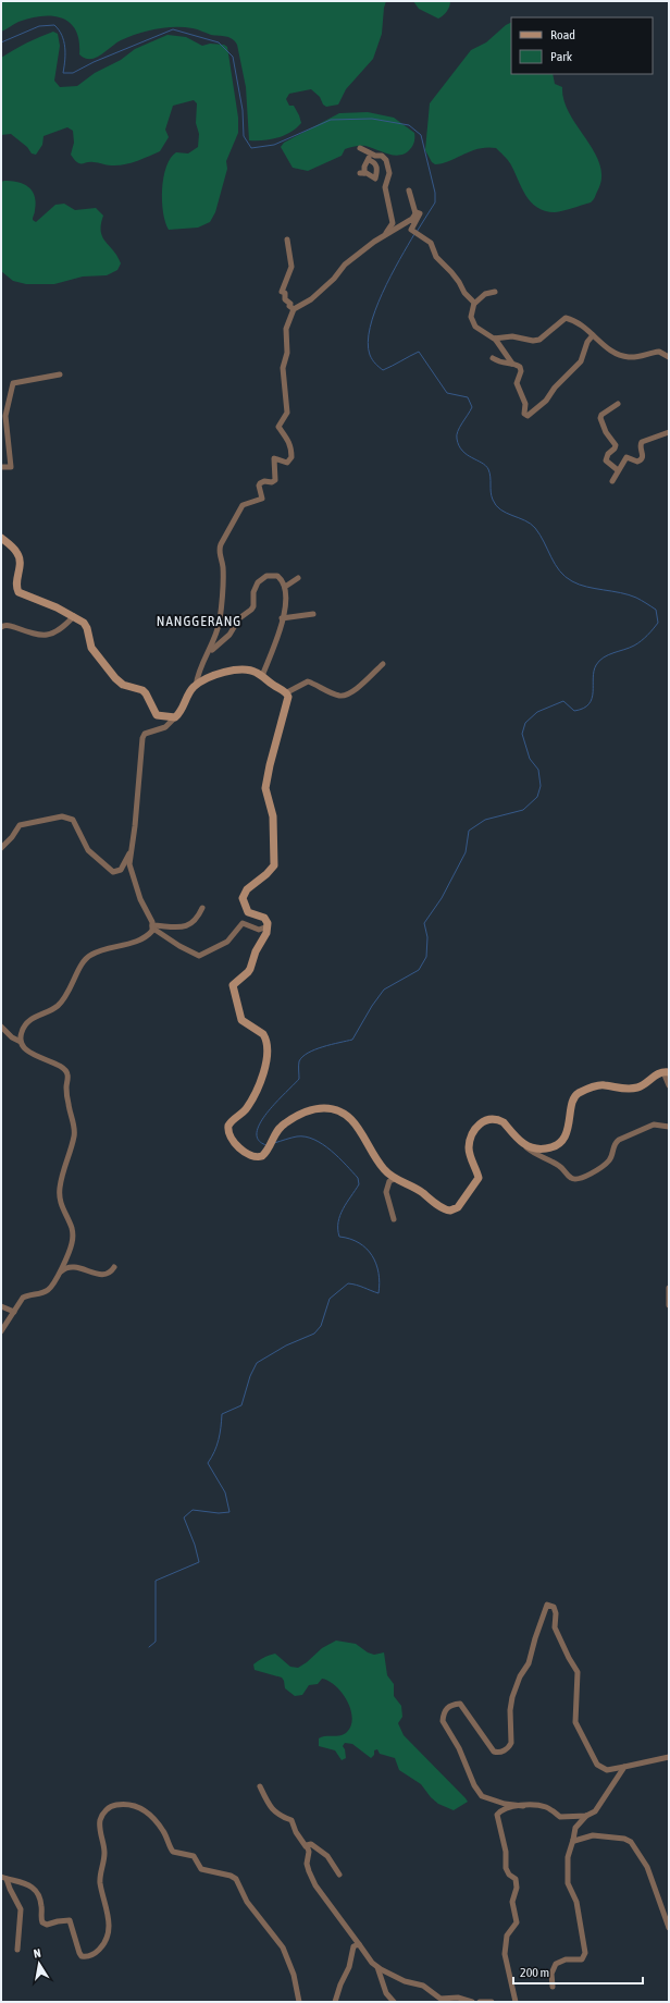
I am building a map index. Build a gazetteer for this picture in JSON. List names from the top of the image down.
{
  "districts": ["NANGGERANG"],
  "legend": ["Road", "Park"],
  "scale_bar": "200 m",
  "north": "top"
}
